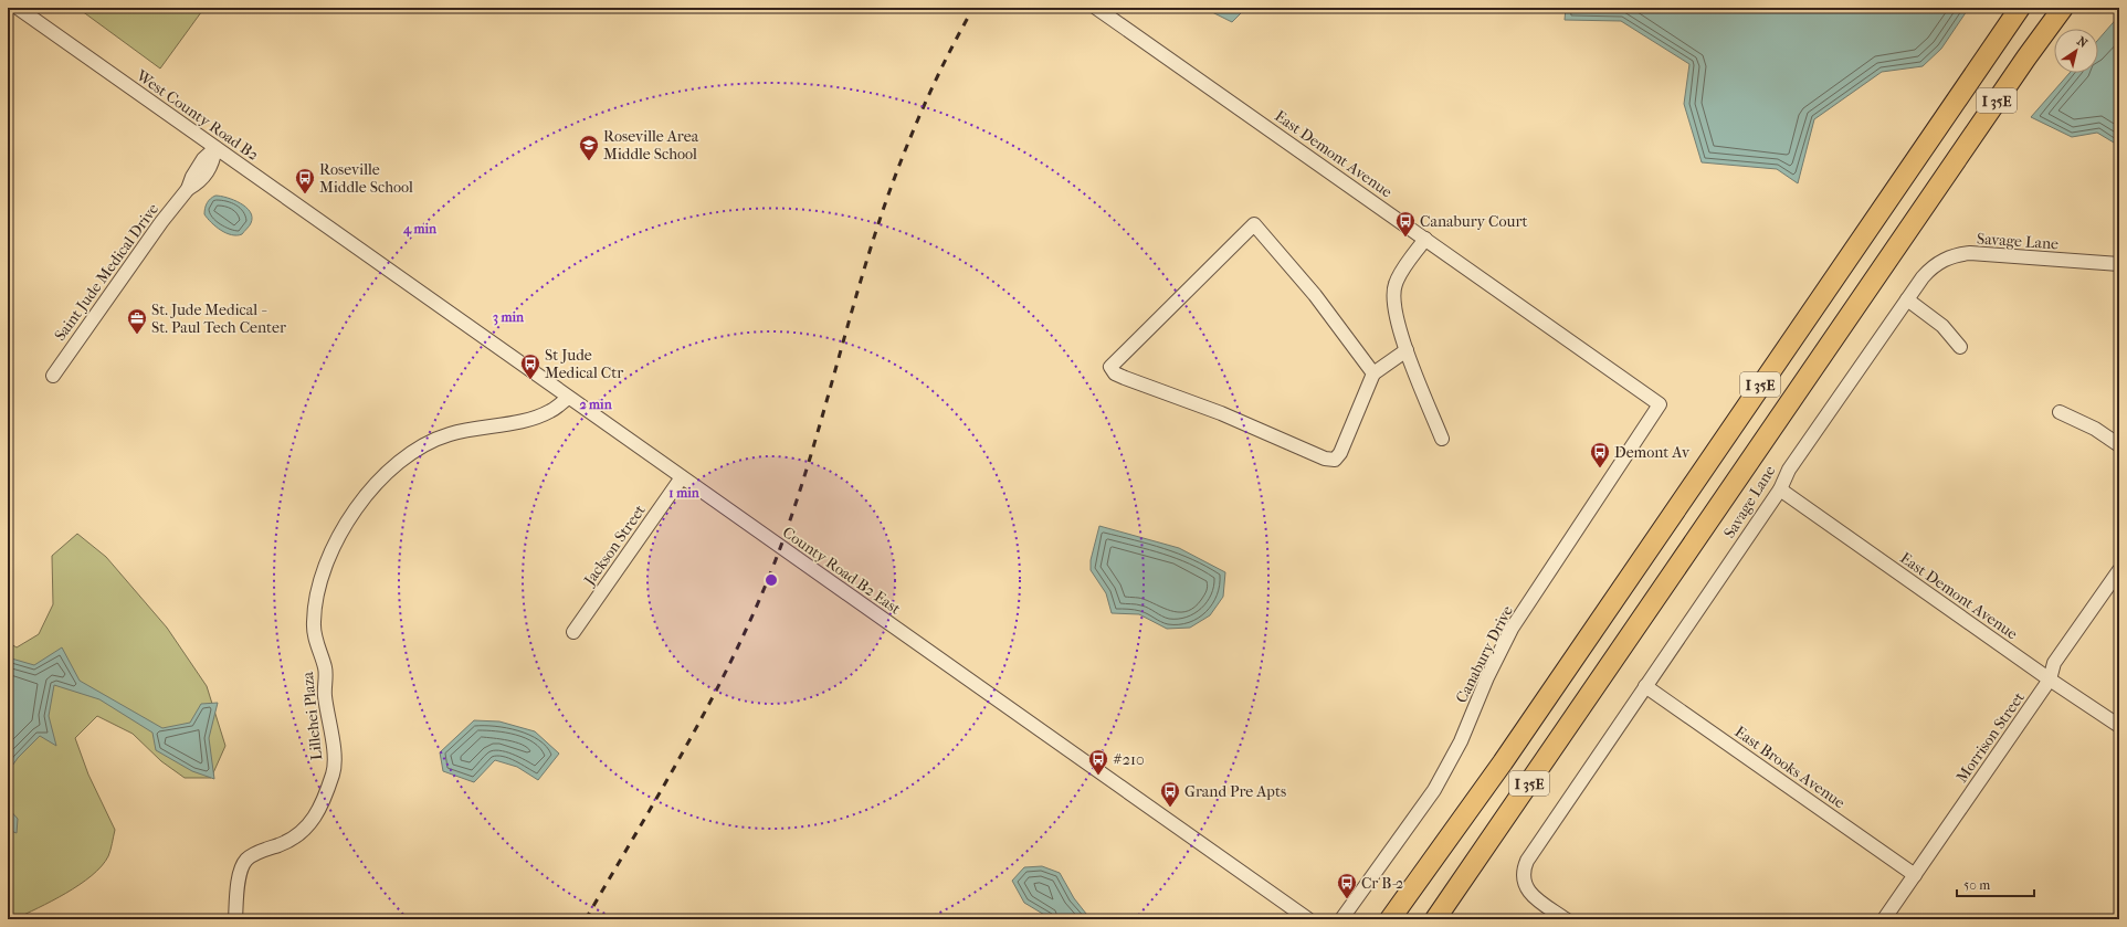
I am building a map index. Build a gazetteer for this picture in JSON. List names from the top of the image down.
{
  "streets": {
    "highway": ["I 35E"],
    "street": [
      "West County Road B2",
      "East Demont Avenue",
      "Savage Lane",
      "Saint Jude Medical Drive",
      "Jackson Street",
      "County Road B2 East",
      "Canabury Drive",
      "Lillehei Plaza",
      "Morrison Street",
      "East Brooks Avenue"
    ]
  },
  "crossings": [
    ["West County Road B2", "Saint Jude Medical Drive"],
    ["West County Road B2", "County Road B2 East"],
    ["East Demont Avenue", "Savage Lane"],
    ["East Demont Avenue", "Canabury Drive"],
    ["East Demont Avenue", "Morrison Street"],
    ["Savage Lane", "East Brooks Avenue"],
    ["Jackson Street", "County Road B2 East"],
    ["County Road B2 East", "Lillehei Plaza"],
    ["Morrison Street", "East Brooks Avenue"]
  ],
  "places": {
    "school or university": ["Roseville Area Middle School"],
    "bus stop": [
      "Roseville Middle School",
      "Canabury Court",
      "St Jude Medical Ctr",
      "Demont Av",
      "#210",
      "Grand Pre Apts",
      "Cr B-2"
    ],
    "office": ["St. Jude Medical - St. Paul Tech Center"]
  },
  "scale_bar": "50 m",
  "north": "top right",
  "rings": [
    "4 min",
    "3 min",
    "2 min",
    "1 min"
  ]
}
